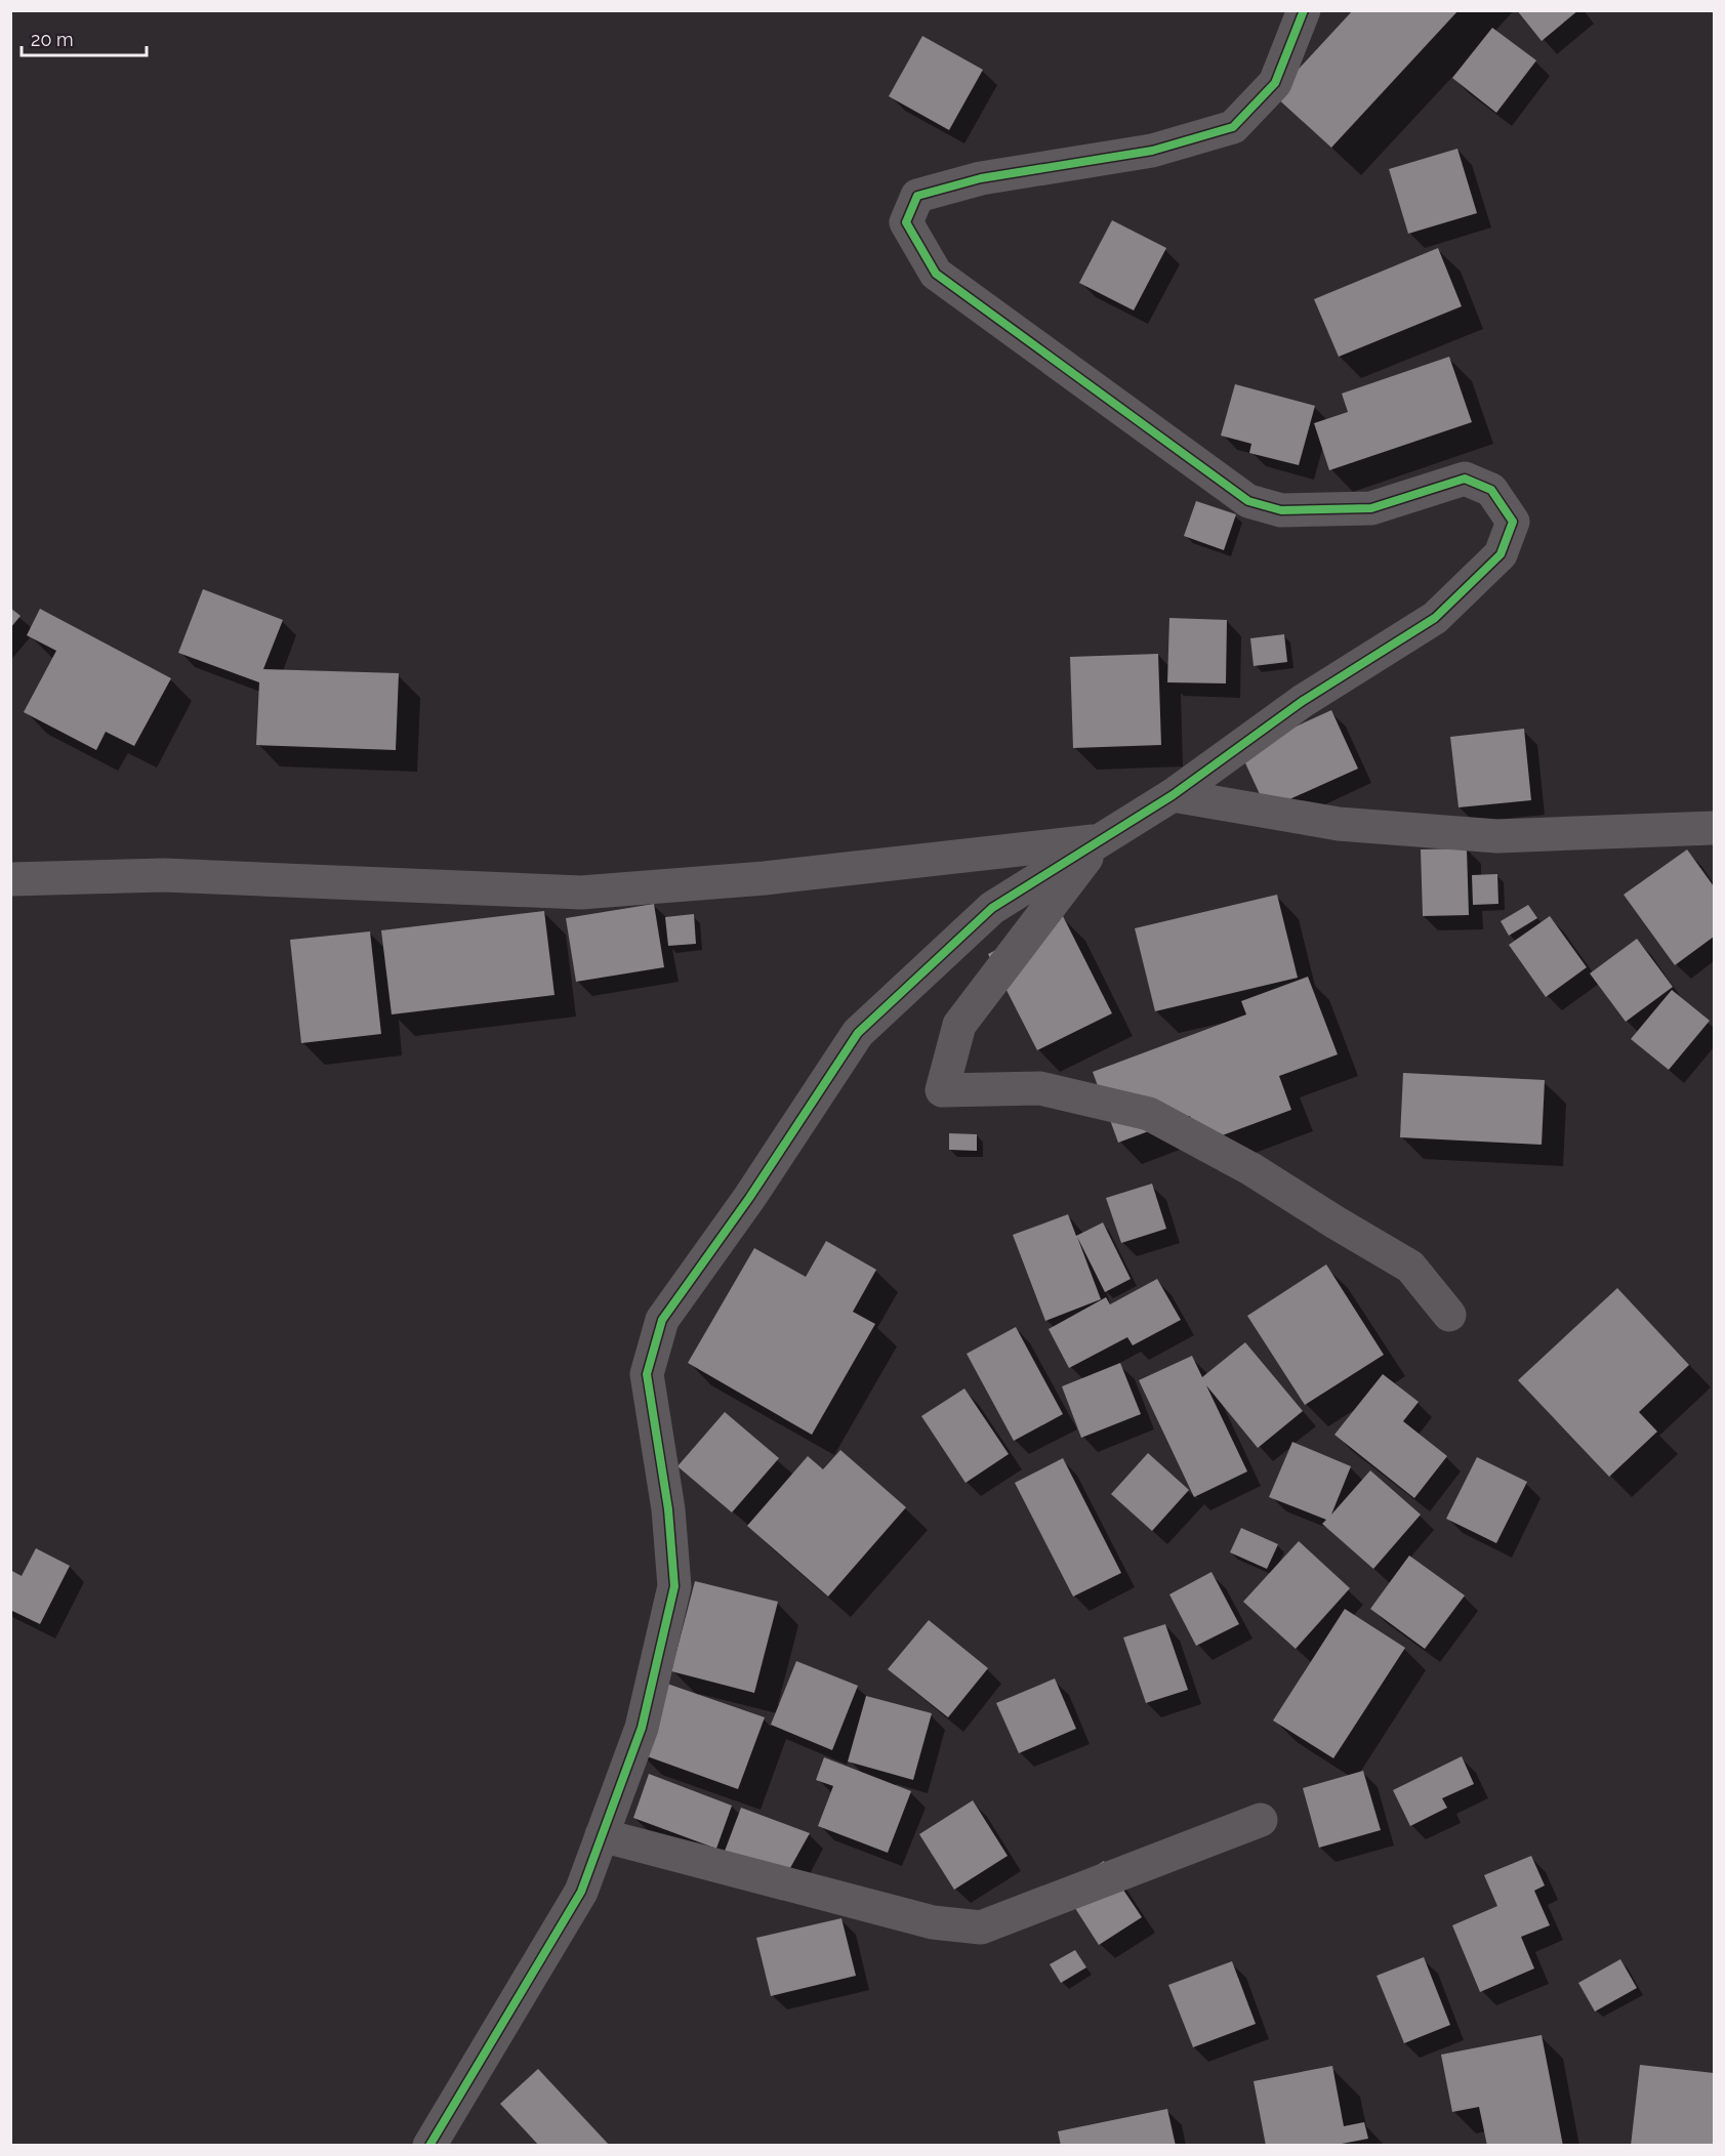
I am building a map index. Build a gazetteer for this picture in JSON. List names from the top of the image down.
{
  "scale_bar": "20 m"
}
